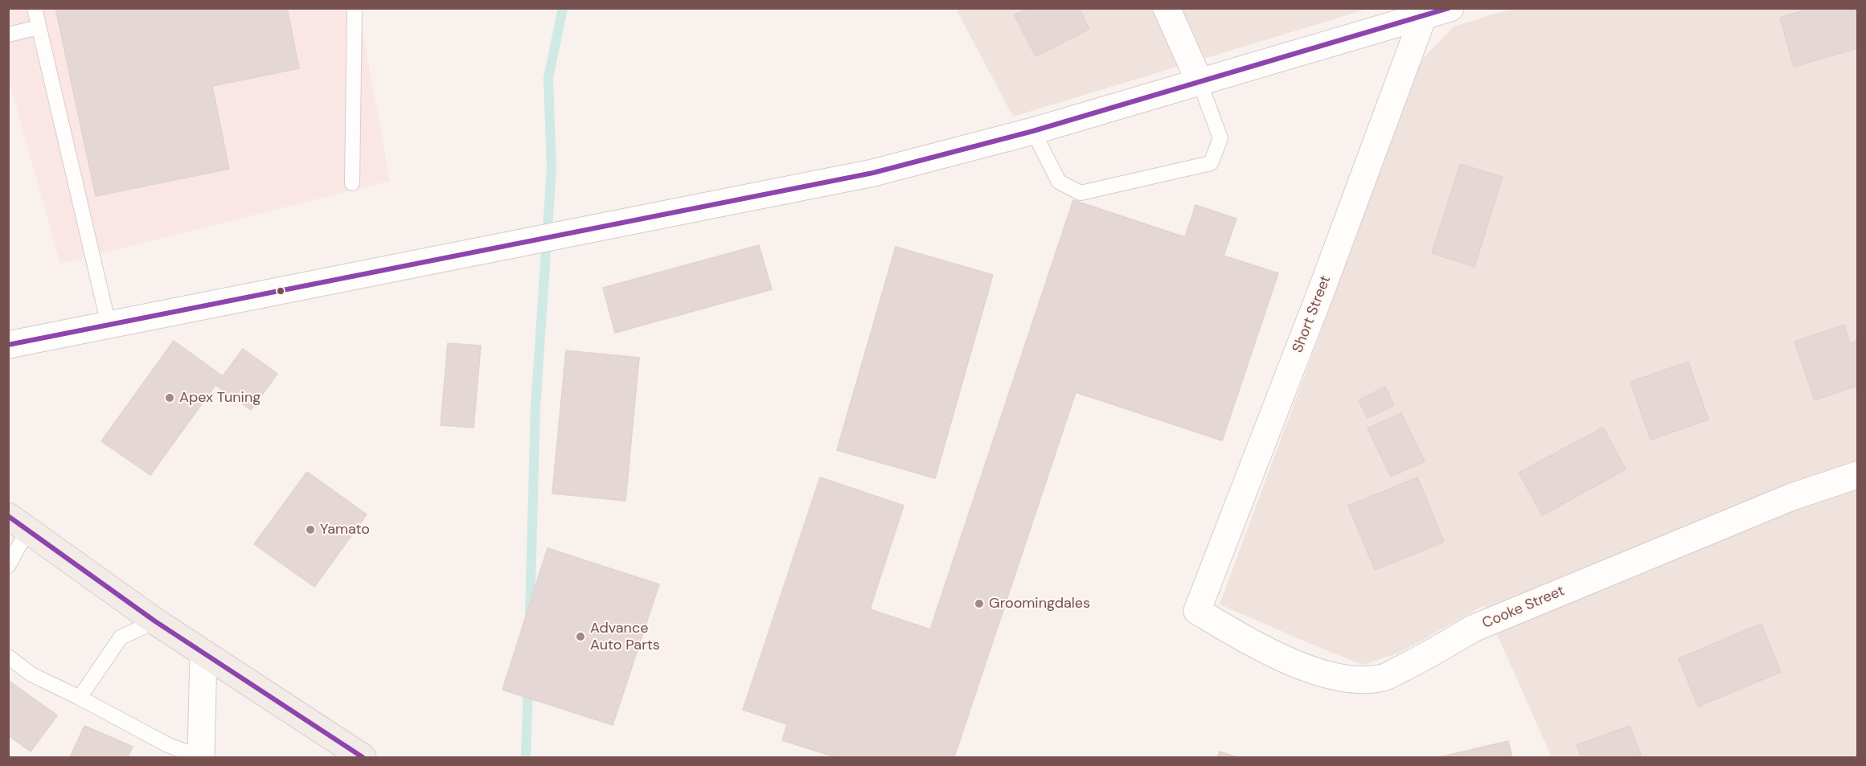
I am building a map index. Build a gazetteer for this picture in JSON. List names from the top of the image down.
{
  "streets": {
    "street": ["Short Street", "Cooke Street"]
  },
  "crossings": [
    ["Short Street", "Cooke Street"]
  ],
  "places": [
    "Apex Tuning",
    "Yamato",
    "Groomingdales",
    "Advance Auto Parts"
  ]
}
